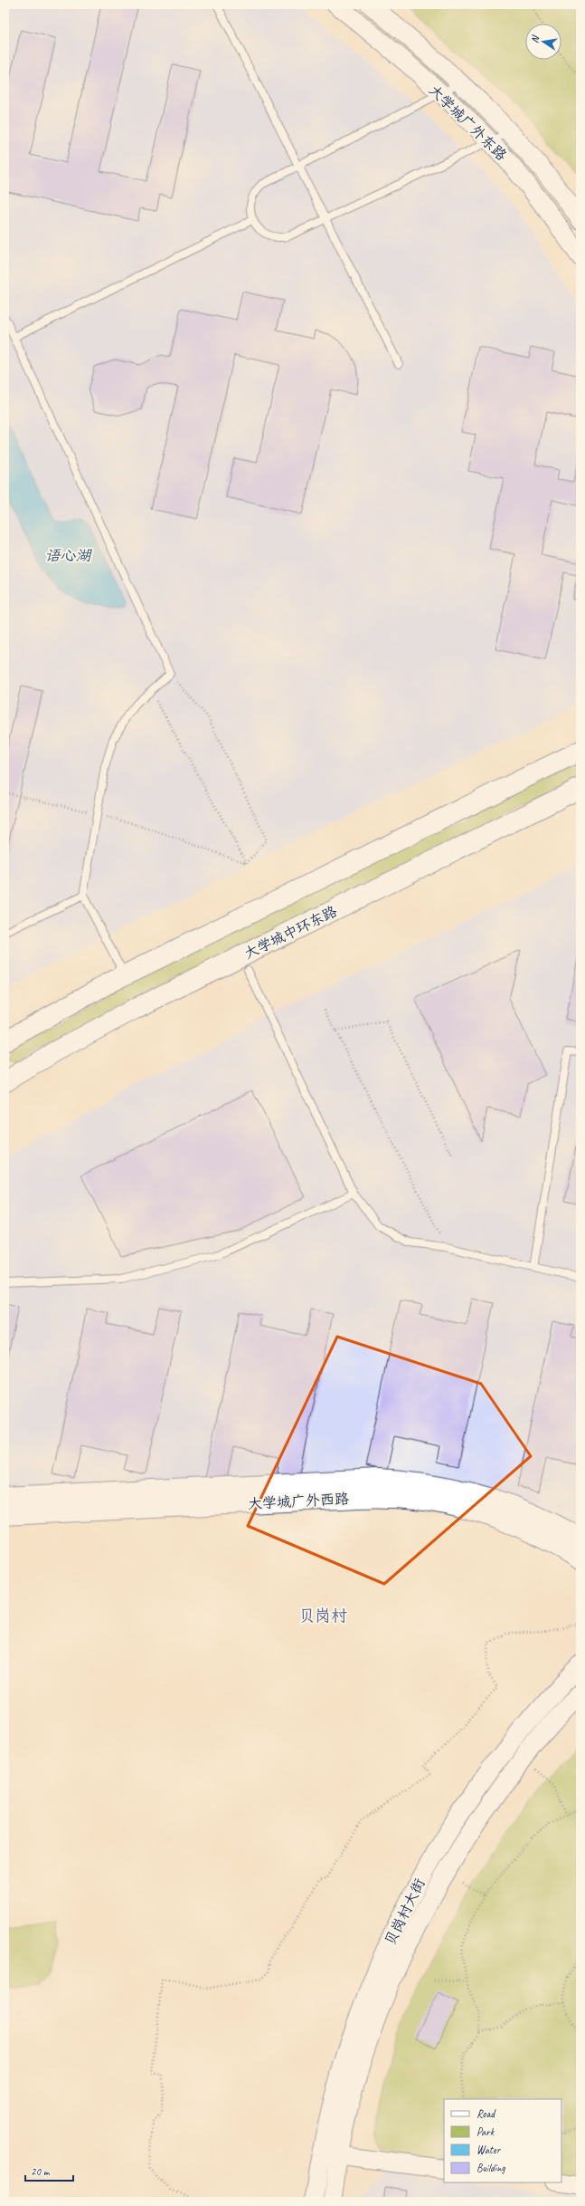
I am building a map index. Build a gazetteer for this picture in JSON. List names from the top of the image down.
{
  "streets": {
    "main road": ["大学城中环东路", "大学城广外西路"],
    "street": ["大学城广外东路", "贝岗村大街"]
  },
  "districts": ["贝岗村"],
  "water": ["语心湖"],
  "legend": [
    "Road",
    "Park",
    "Water",
    "Building"
  ],
  "scale_bar": "20 m",
  "north": "left"
}
